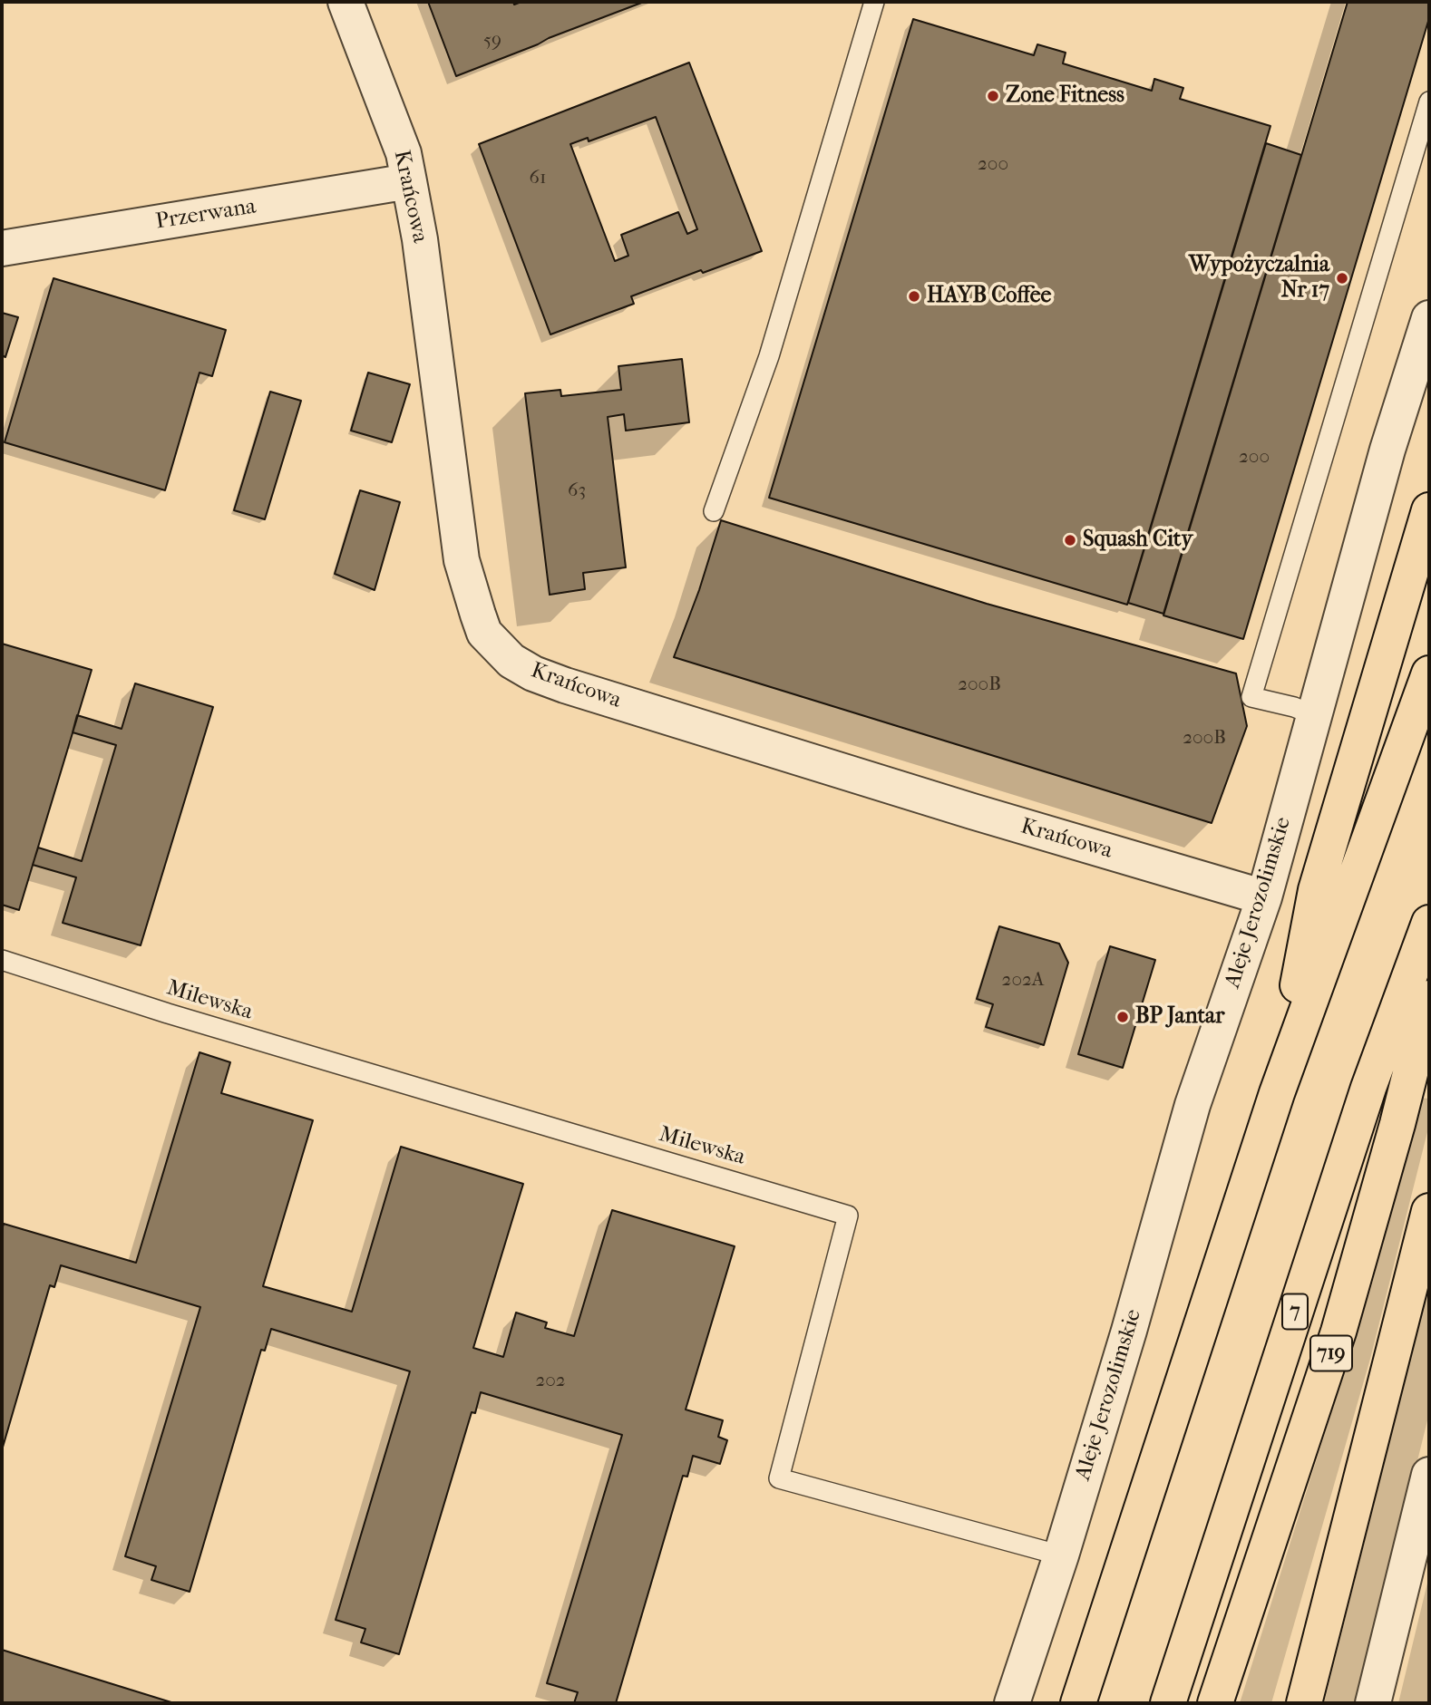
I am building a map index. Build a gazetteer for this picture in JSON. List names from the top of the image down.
{
  "streets": {
    "main road": ["7", "719"],
    "street": ["Krańcowa", "Przerwana", "Aleje Jerozolimskie"],
    "lane": ["Milewska"]
  },
  "crossings": [
    ["Krańcowa", "Przerwana"],
    ["Krańcowa", "Aleje Jerozolimskie"],
    ["Aleje Jerozolimskie", "Milewska"]
  ],
  "places": [
    "Zone Fitness",
    "Wypożyczalnia Nr 17",
    "HAYB Coffee",
    "Squash City",
    "BP Jantar"
  ],
  "house_numbers": [
    "59",
    "200",
    "61",
    "200",
    "63",
    "200B",
    "200B",
    "202A",
    "202"
  ]
}
